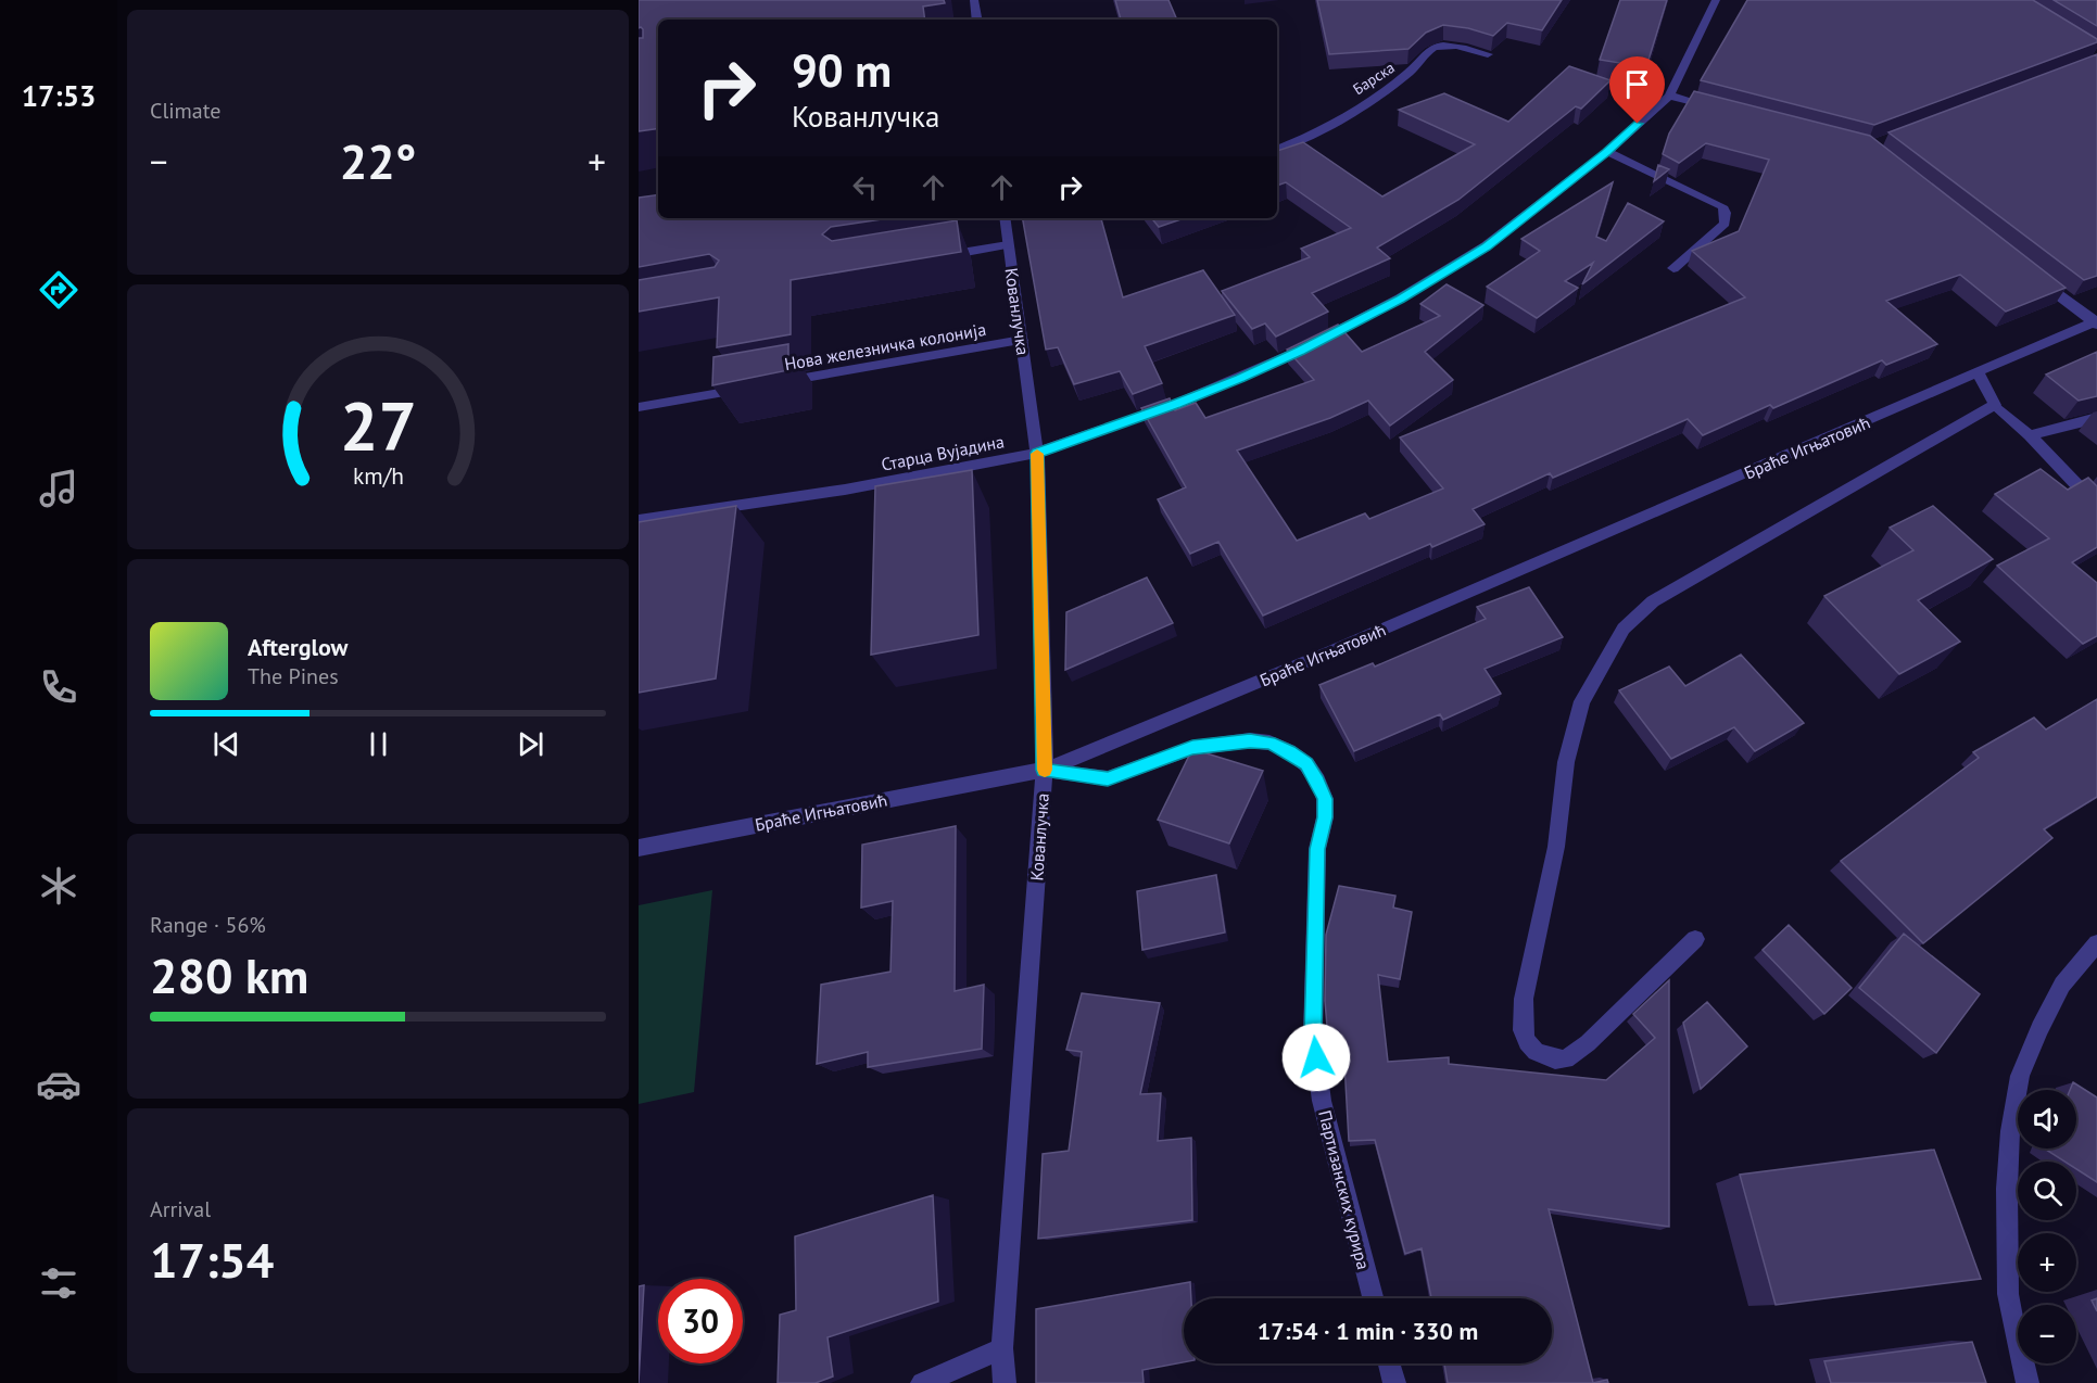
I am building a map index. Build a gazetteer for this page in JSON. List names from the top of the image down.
{
  "streets": {
    "street": [
      "Барска",
      "Кованлучка",
      "Нова железничка колонија",
      "Браће Игњатовић",
      "Старца Вујадина",
      "Партизанских курира"
    ]
  },
  "crossings": [
    ["Кованлучка", "Нова железничка колонија"],
    ["Кованлучка", "Браће Игњатовић"],
    ["Кованлучка", "Старца Вујадина"],
    ["Кованлучка", "Партизанских курира"],
    ["Браће Игњатовић", "Партизанских курира"]
  ],
  "page": {
    "tabs": "17:53",
    "tile": [
      "Climate",
      ["Range · 56%", "280 km"],
      ["Arrival", "17:54"]
    ],
    "turn": ["90 m", "Кованлучка"],
    "heat": ["−", "22°", "+"],
    "song": ["Afterglow", "The Pines"],
    "map_buttons": ["+", "−"],
    "limit": "30",
    "trip": "17:54 · 1 min · 330 m",
    "gauge": ["27", "km/h"]
  }
}
